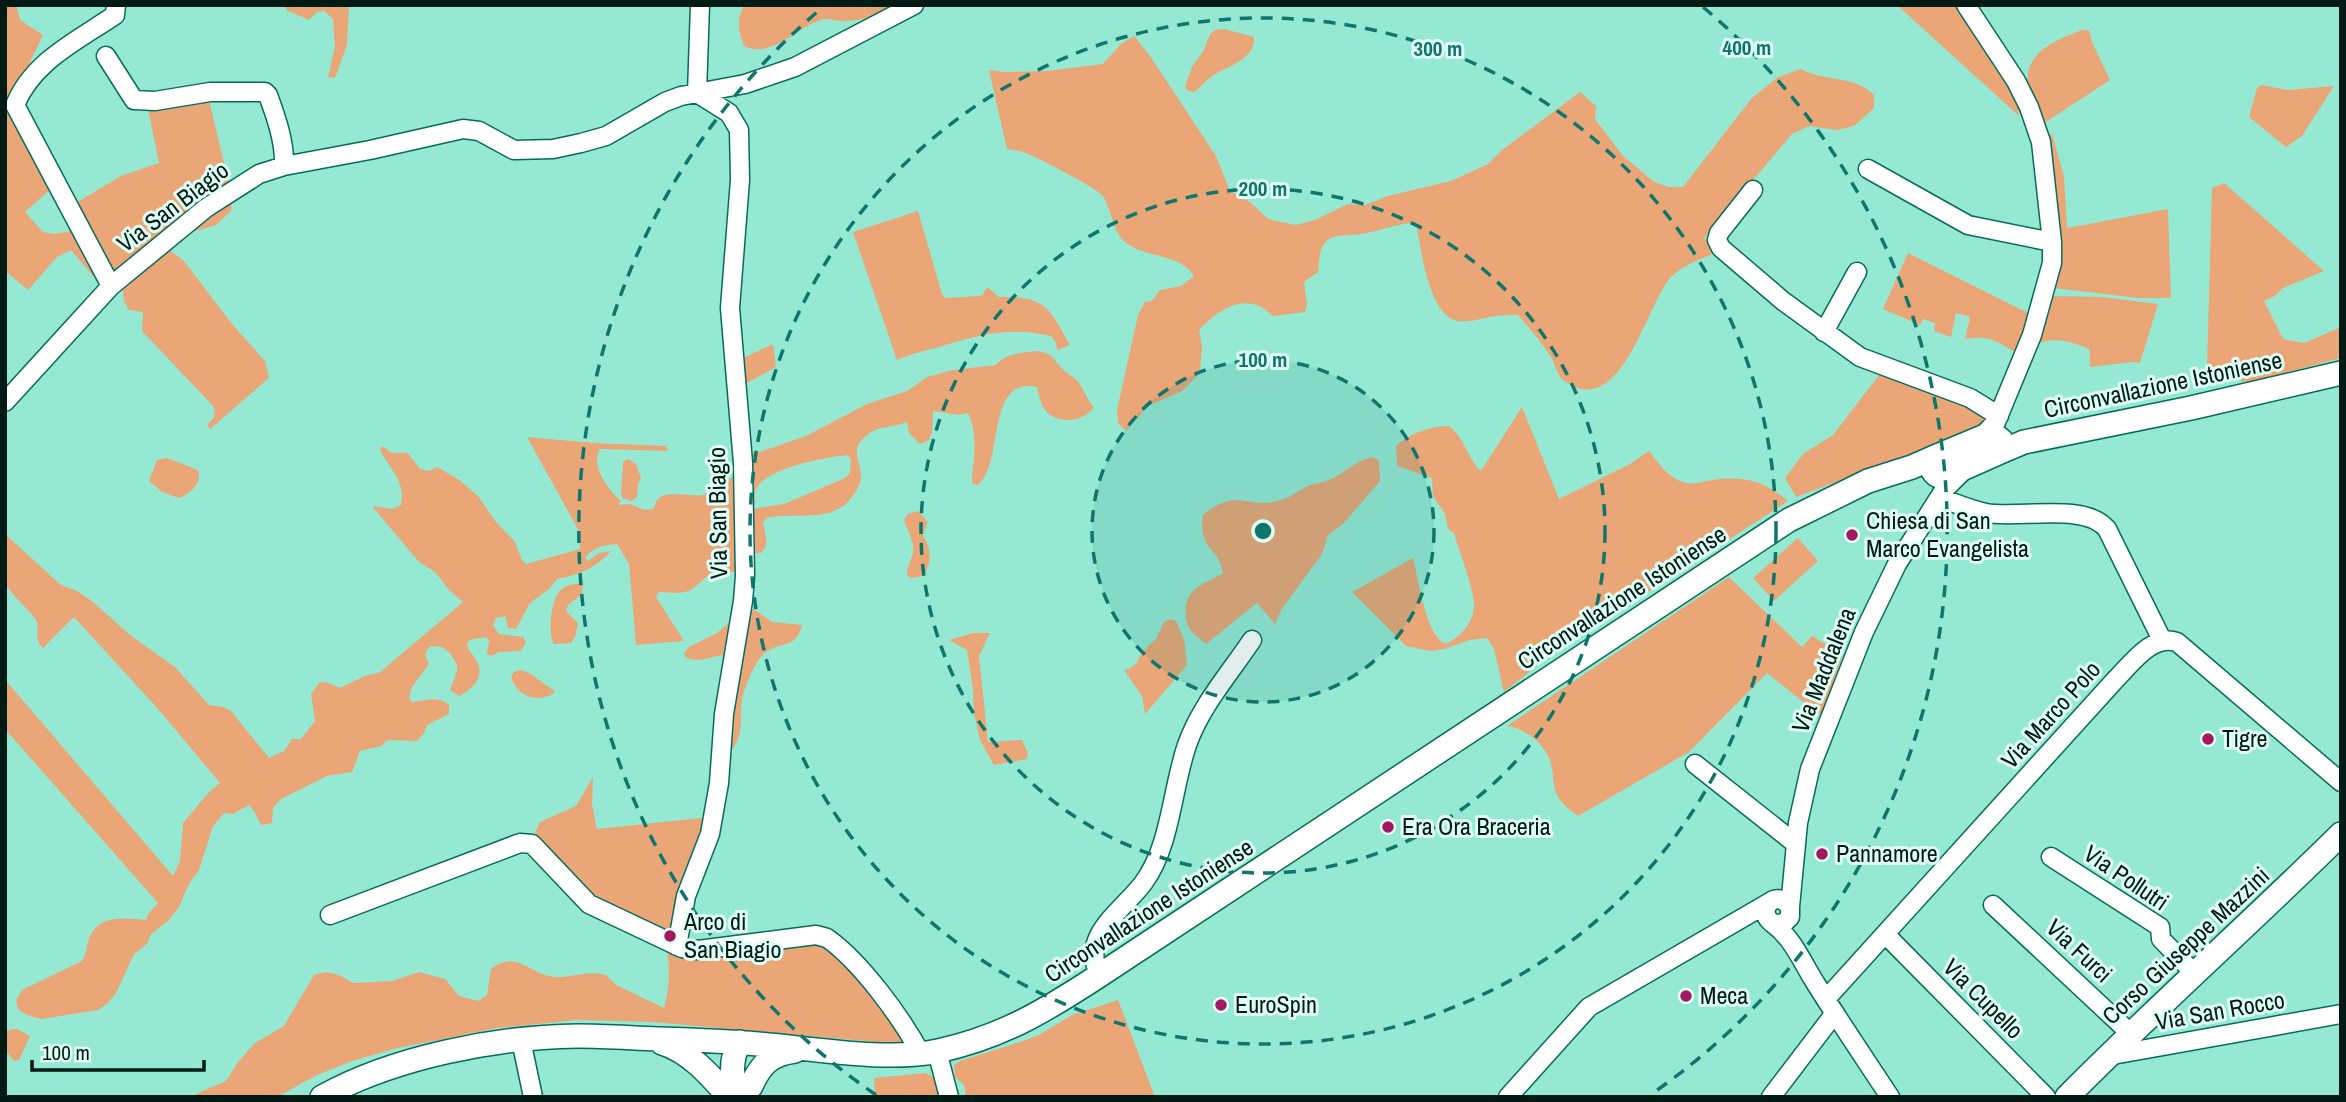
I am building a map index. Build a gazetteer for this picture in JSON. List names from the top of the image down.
{
  "streets": {
    "main road": ["Circonvallazione Istoniense", "Corso Giuseppe Mazzini"],
    "street": [
      "Via San Biagio",
      "Via Maddalena",
      "Via Marco Polo",
      "Via Pollutri",
      "Via Furci",
      "Via Cupello",
      "Via San Rocco"
    ]
  },
  "crossings": [
    ["Circonvallazione Istoniense", "Via Maddalena"],
    ["Via Marco Polo", "Via Cupello"],
    ["Via Pollutri", "Corso Giuseppe Mazzini"],
    ["Corso Giuseppe Mazzini", "Via Furci"],
    ["Corso Giuseppe Mazzini", "Via San Rocco"]
  ],
  "places": [
    "Chiesa di San Marco Evangelista",
    "Tigre",
    "Era Ora Braceria",
    "Pannamore",
    "Arco di San Biagio",
    "Meca",
    "EuroSpin"
  ],
  "scale_bar": "100 m",
  "rings": [
    "400 m",
    "300 m",
    "200 m",
    "100 m"
  ]
}
